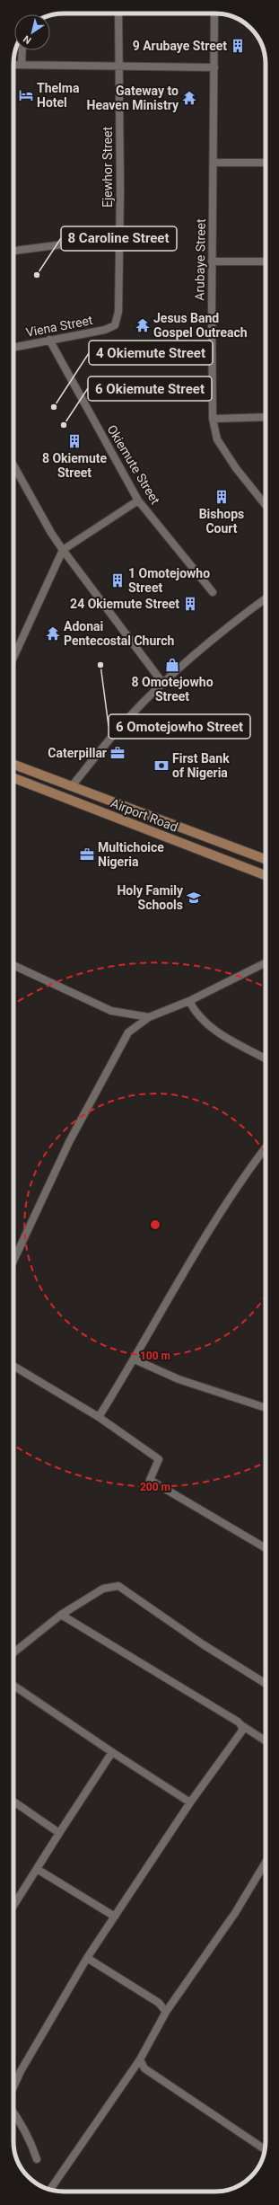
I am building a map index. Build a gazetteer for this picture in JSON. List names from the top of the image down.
{
  "streets": {
    "main road": ["Airport Road"],
    "street": [
      "Ejewhor Street",
      "Arubaye Street",
      "Viena Street",
      "Okiemute Street"
    ]
  },
  "crossings": [
    ["Ejewhor Street", "Viena Street"],
    ["Viena Street", "Okiemute Street"]
  ],
  "places": {
    "building": [
      "9 Arubaye Street",
      "8 Okiemute Street",
      "Bishops Court",
      "1 Omotejowho Street",
      "24 Okiemute Street"
    ],
    "hotel": ["Thelma Hotel"],
    "temple": ["Gateway to Heaven Ministry", "Jesus Band Gospel Outreach", "Adonai Pentecostal Church"],
    "other": [
      "8 Caroline Street",
      "4 Okiemute Street",
      "6 Okiemute Street",
      "6 Omotejowho Street"
    ],
    "shop": ["8 Omotejowho Street"],
    "office": ["Caterpillar", "Multichoice Nigeria"],
    "bank": ["First Bank of Nigeria"],
    "school or university": ["Holy Family Schools"]
  },
  "north": "bottom left",
  "rings": ["100 m", "200 m"]
}
